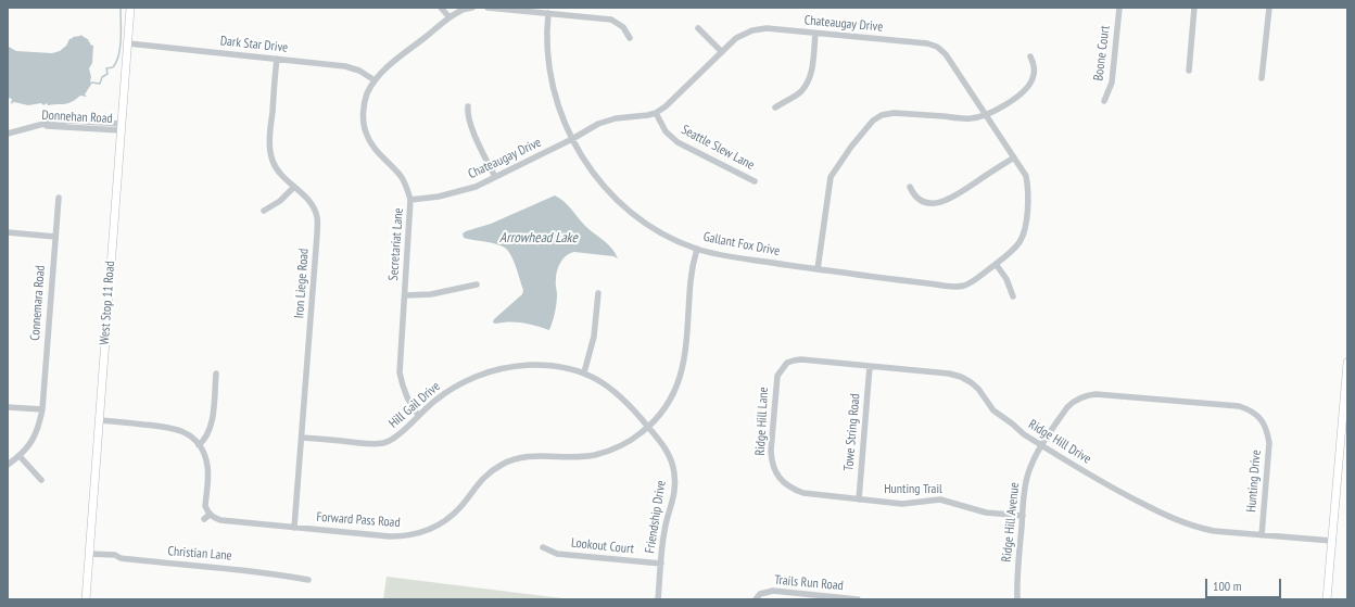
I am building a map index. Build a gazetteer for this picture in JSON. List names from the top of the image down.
{
  "streets": {
    "main road": ["West Stop 11 Road"],
    "street": [
      "Chateaugay Drive",
      "Dark Star Drive",
      "Boone Court",
      "Donnehan Road",
      "Seattle Slew Lane",
      "Secretariat Lane",
      "Gallant Fox Drive",
      "Iron Liege Road",
      "Connemara Road",
      "Hill Gail Drive",
      "Ridge Hill Lane",
      "Towe String Road",
      "Ridge Hill Drive",
      "Hunting Drive",
      "Hunting Trail",
      "Friendship Drive",
      "Forward Pass Road",
      "Ridge Hill Avenue",
      "Lookout Court",
      "Christian Lane",
      "Trails Run Road"
    ]
  },
  "crossings": [
    ["Chateaugay Drive", "Seattle Slew Lane"],
    ["Chateaugay Drive", "Secretariat Lane"],
    ["Chateaugay Drive", "Gallant Fox Drive"],
    ["Dark Star Drive", "Secretariat Lane"],
    ["Dark Star Drive", "Iron Liege Road"],
    ["Dark Star Drive", "West Stop 11 Road"],
    ["Donnehan Road", "West Stop 11 Road"],
    ["Secretariat Lane", "Hill Gail Drive"],
    ["Iron Liege Road", "Hill Gail Drive"],
    ["Iron Liege Road", "Forward Pass Road"],
    ["West Stop 11 Road", "Christian Lane"],
    ["Hill Gail Drive", "Friendship Drive"],
    ["Hill Gail Drive", "Forward Pass Road"],
    ["Ridge Hill Lane", "Ridge Hill Drive"],
    ["Ridge Hill Lane", "Hunting Trail"],
    ["Towe String Road", "Ridge Hill Drive"],
    ["Towe String Road", "Hunting Trail"],
    ["Ridge Hill Drive", "Hunting Drive"],
    ["Ridge Hill Drive", "Ridge Hill Avenue"],
    ["Hunting Drive", "Ridge Hill Avenue"],
    ["Hunting Trail", "Ridge Hill Avenue"],
    ["Friendship Drive", "Forward Pass Road"],
    ["Friendship Drive", "Lookout Court"]
  ],
  "water": ["Arrowhead Lake"],
  "scale_bar": "100 m"
}
